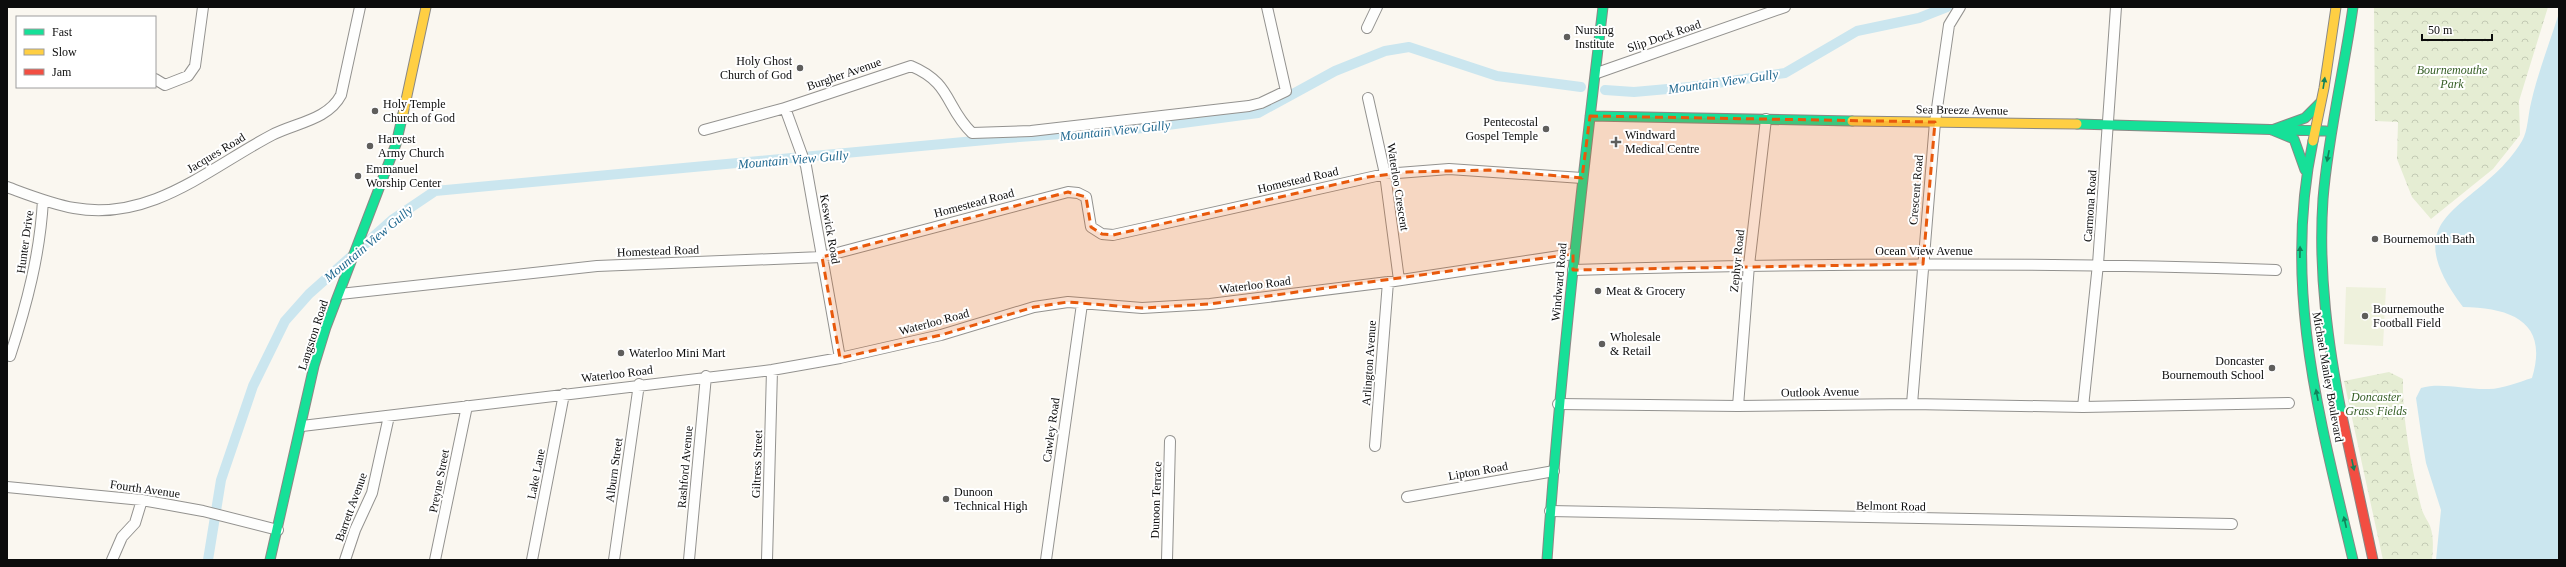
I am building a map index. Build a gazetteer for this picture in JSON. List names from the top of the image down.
{
  "streets": {
    "main road": [
      "Sea Breeze Avenue",
      "Windward Road",
      "Langston Road",
      "Michael Manley Boulevard"
    ],
    "street": [
      "Slip Dock Road",
      "Burgher Avenue",
      "Jacques Road",
      "Homestead Road",
      "Waterloo Crescent",
      "Crescent Road",
      "Carmona Road",
      "Keswick Road",
      "Hunter Drive",
      "Ocean View Avenue",
      "Zephyr Road",
      "Waterloo Road",
      "Arlington Avenue",
      "Outlook Avenue",
      "Cawley Road",
      "Giltress Street",
      "Rashford Avenue",
      "Alburn Street",
      "Lipton Road",
      "Lake Lane",
      "Preyne Street",
      "Fourth Avenue",
      "Dunoon Terrace",
      "Belmont Road",
      "Barrett Avenue"
    ]
  },
  "crossings": [
    ["Slip Dock Road", "Windward Road"],
    ["Burgher Avenue", "Keswick Road"],
    ["Sea Breeze Avenue", "Crescent Road"],
    ["Sea Breeze Avenue", "Carmona Road"],
    ["Sea Breeze Avenue", "Zephyr Road"],
    ["Sea Breeze Avenue", "Windward Road"],
    ["Sea Breeze Avenue", "Michael Manley Boulevard"],
    ["Jacques Road", "Hunter Drive"],
    ["Homestead Road", "Waterloo Crescent"],
    ["Homestead Road", "Keswick Road"],
    ["Homestead Road", "Windward Road"],
    ["Homestead Road", "Langston Road"],
    ["Waterloo Crescent", "Waterloo Road"],
    ["Crescent Road", "Ocean View Avenue"],
    ["Crescent Road", "Outlook Avenue"],
    ["Carmona Road", "Ocean View Avenue"],
    ["Carmona Road", "Outlook Avenue"],
    ["Keswick Road", "Waterloo Road"],
    ["Ocean View Avenue", "Zephyr Road"],
    ["Ocean View Avenue", "Windward Road"],
    ["Zephyr Road", "Outlook Avenue"],
    ["Windward Road", "Waterloo Road"],
    ["Windward Road", "Outlook Avenue"],
    ["Windward Road", "Lipton Road"],
    ["Windward Road", "Belmont Road"],
    ["Waterloo Road", "Langston Road"],
    ["Waterloo Road", "Arlington Avenue"],
    ["Waterloo Road", "Cawley Road"],
    ["Waterloo Road", "Giltress Street"],
    ["Waterloo Road", "Rashford Avenue"],
    ["Waterloo Road", "Alburn Street"],
    ["Waterloo Road", "Lake Lane"],
    ["Waterloo Road", "Preyne Street"],
    ["Waterloo Road", "Barrett Avenue"],
    ["Langston Road", "Fourth Avenue"]
  ],
  "water": ["Mountain View Gully"],
  "parks": ["Bournemouthe Park", "Doncaster Grass Fields"],
  "places": {
    "other": [
      "Nursing Institute",
      "Holy Ghost Church of God",
      "Holy Temple Church of God",
      "Pentecostal Gospel Temple",
      "Harvest Army Church",
      "Emmanuel Worship Center",
      "Bournemouth Bath",
      "Meat & Grocery",
      "Bournemouthe Football Field",
      "Wholesale & Retail",
      "Waterloo Mini Mart",
      "Doncaster Bournemouth School",
      "Dunoon Technical High"
    ],
    "health": ["Windward Medical Centre"]
  },
  "legend": ["Fast", "Slow", "Jam"],
  "scale_bar": "50 m"
}
